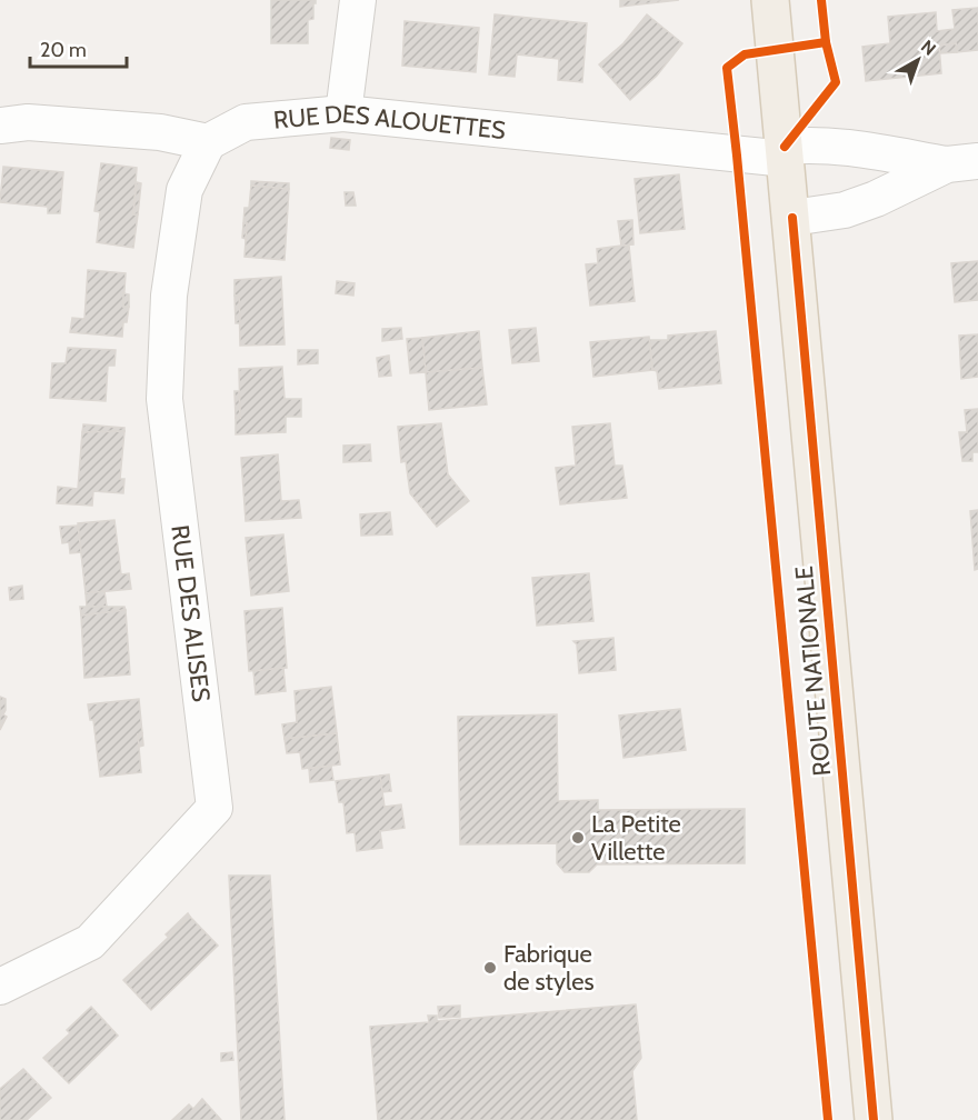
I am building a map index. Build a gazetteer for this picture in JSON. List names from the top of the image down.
{
  "streets": {
    "main road": ["ROUTE NATIONALE"],
    "street": ["RUE DES ALOUETTES", "RUE DES ALISES"]
  },
  "crossings": [
    ["RUE DES ALOUETTES", "RUE DES ALISES"],
    ["RUE DES ALOUETTES", "ROUTE NATIONALE"]
  ],
  "places": ["La Petite Villette", "Fabrique de styles"],
  "scale_bar": "20 m",
  "north": "top right"
}
